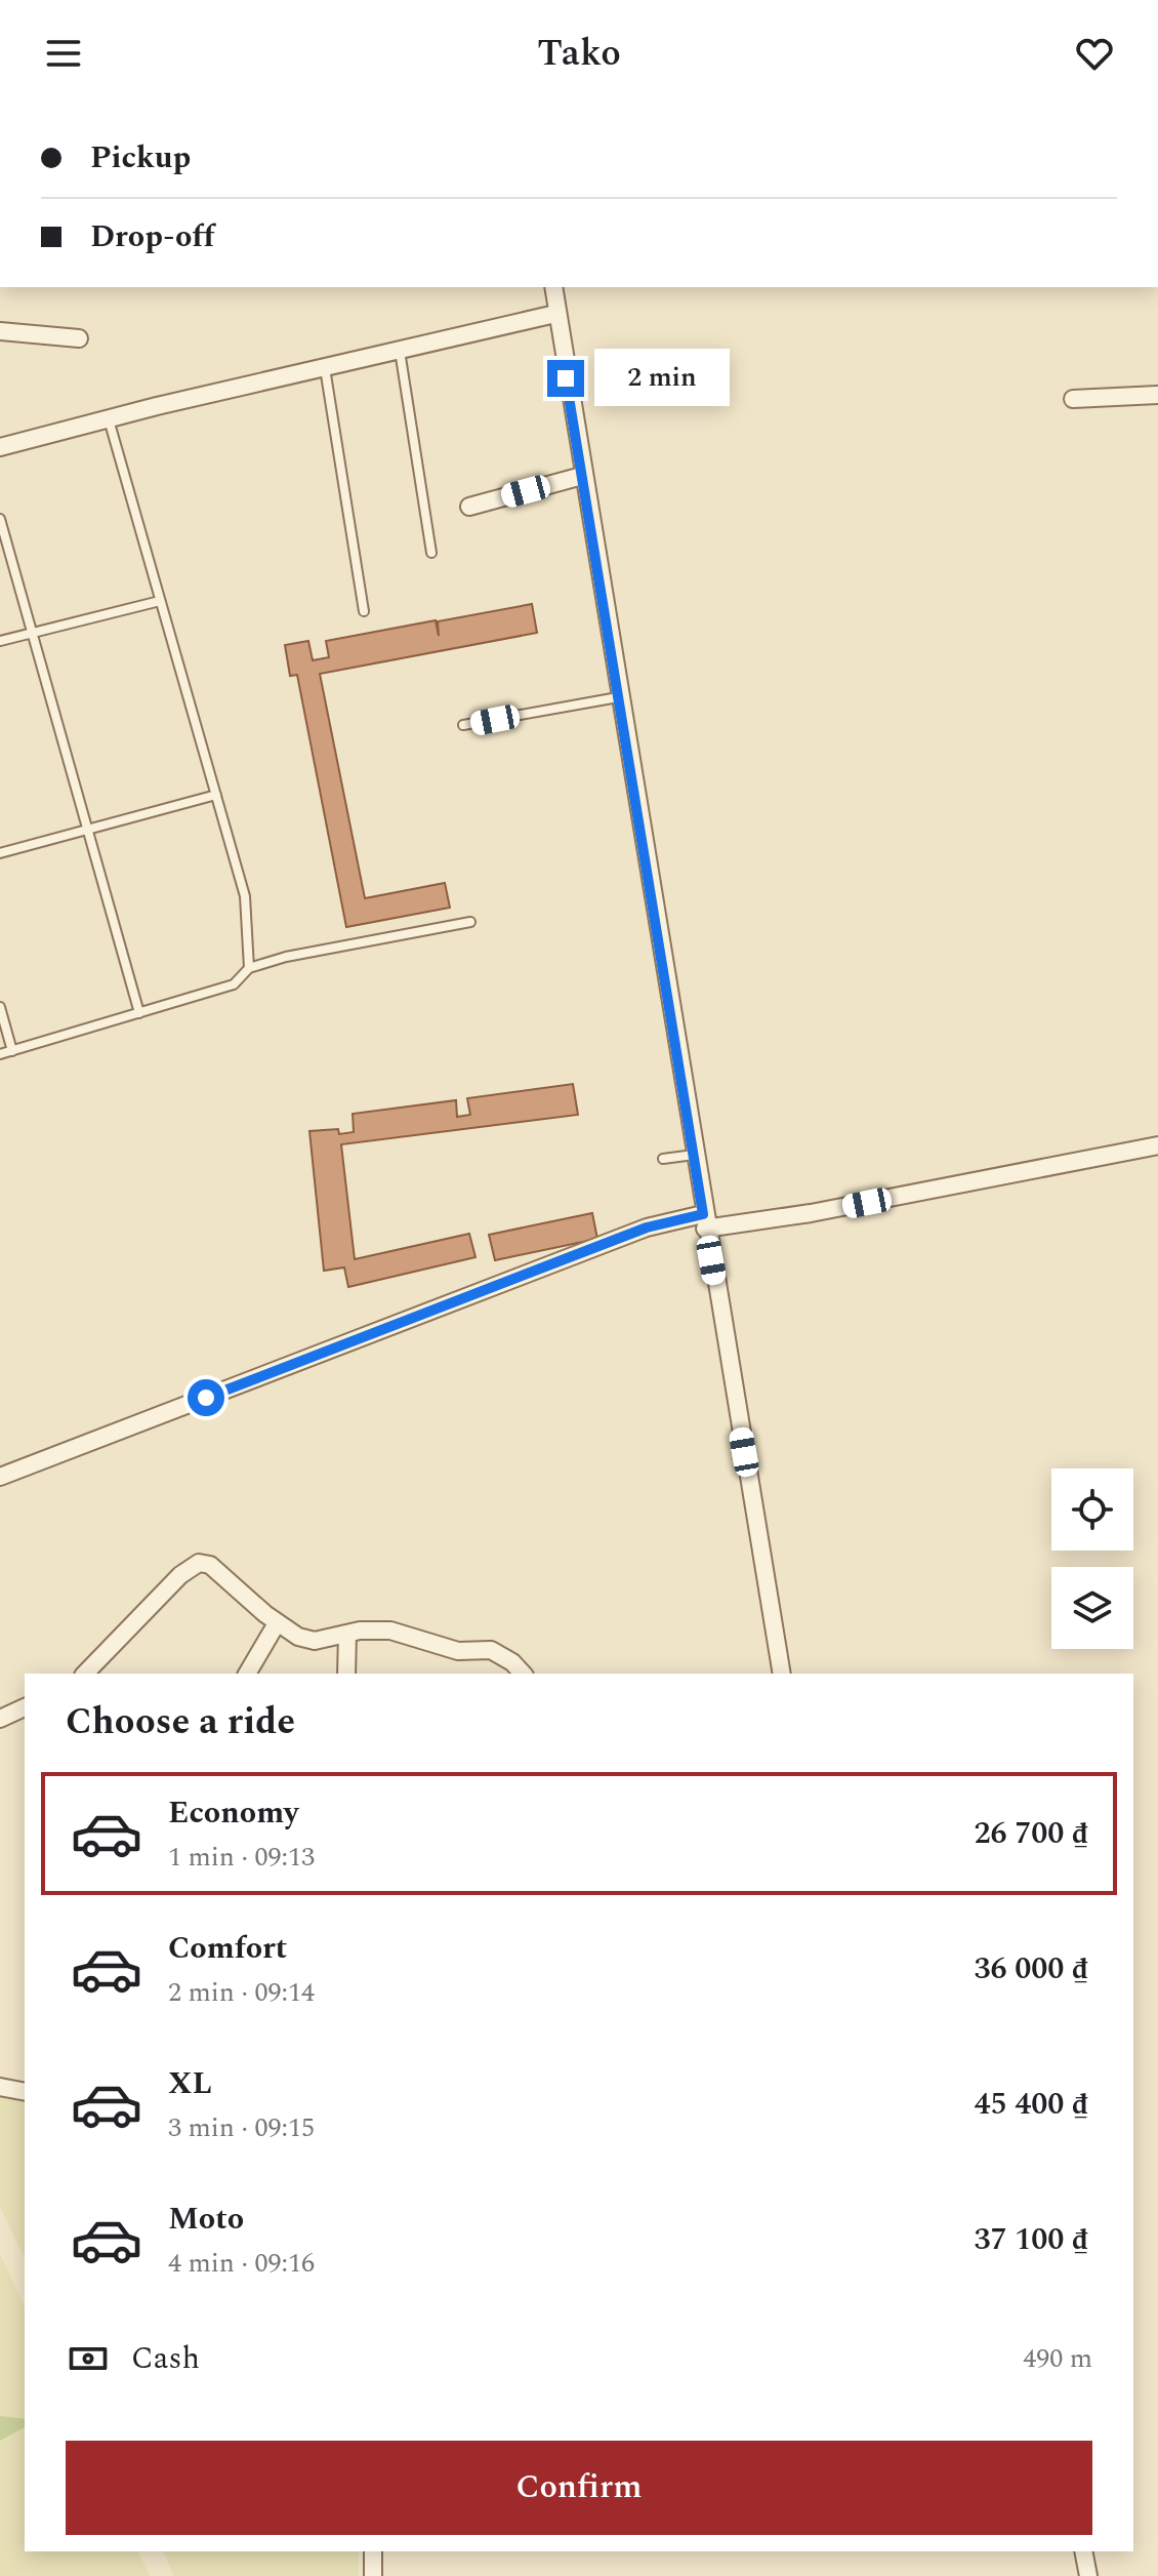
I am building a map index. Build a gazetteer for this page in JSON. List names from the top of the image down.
{
  "page": {
    "header": "Tako",
    "banner": ["Pickup", "Drop-off"],
    "bubble": "2 min",
    "heading": "Choose a ride",
    "list": [
      {
        "name": "Economy",
        "note": "1 min · 09:13",
        "value": "26 700 ₫"
      },
      {
        "name": "Comfort",
        "note": "2 min · 09:14",
        "value": "36 000 ₫"
      },
      {
        "name": "XL",
        "note": "3 min · 09:15",
        "value": "45 400 ₫"
      },
      {
        "name": "Moto",
        "note": "4 min · 09:16",
        "value": "37 100 ₫"
      }
    ],
    "pay": ["Cash", "490 m"],
    "buttons": "Confirm"
  }
}
